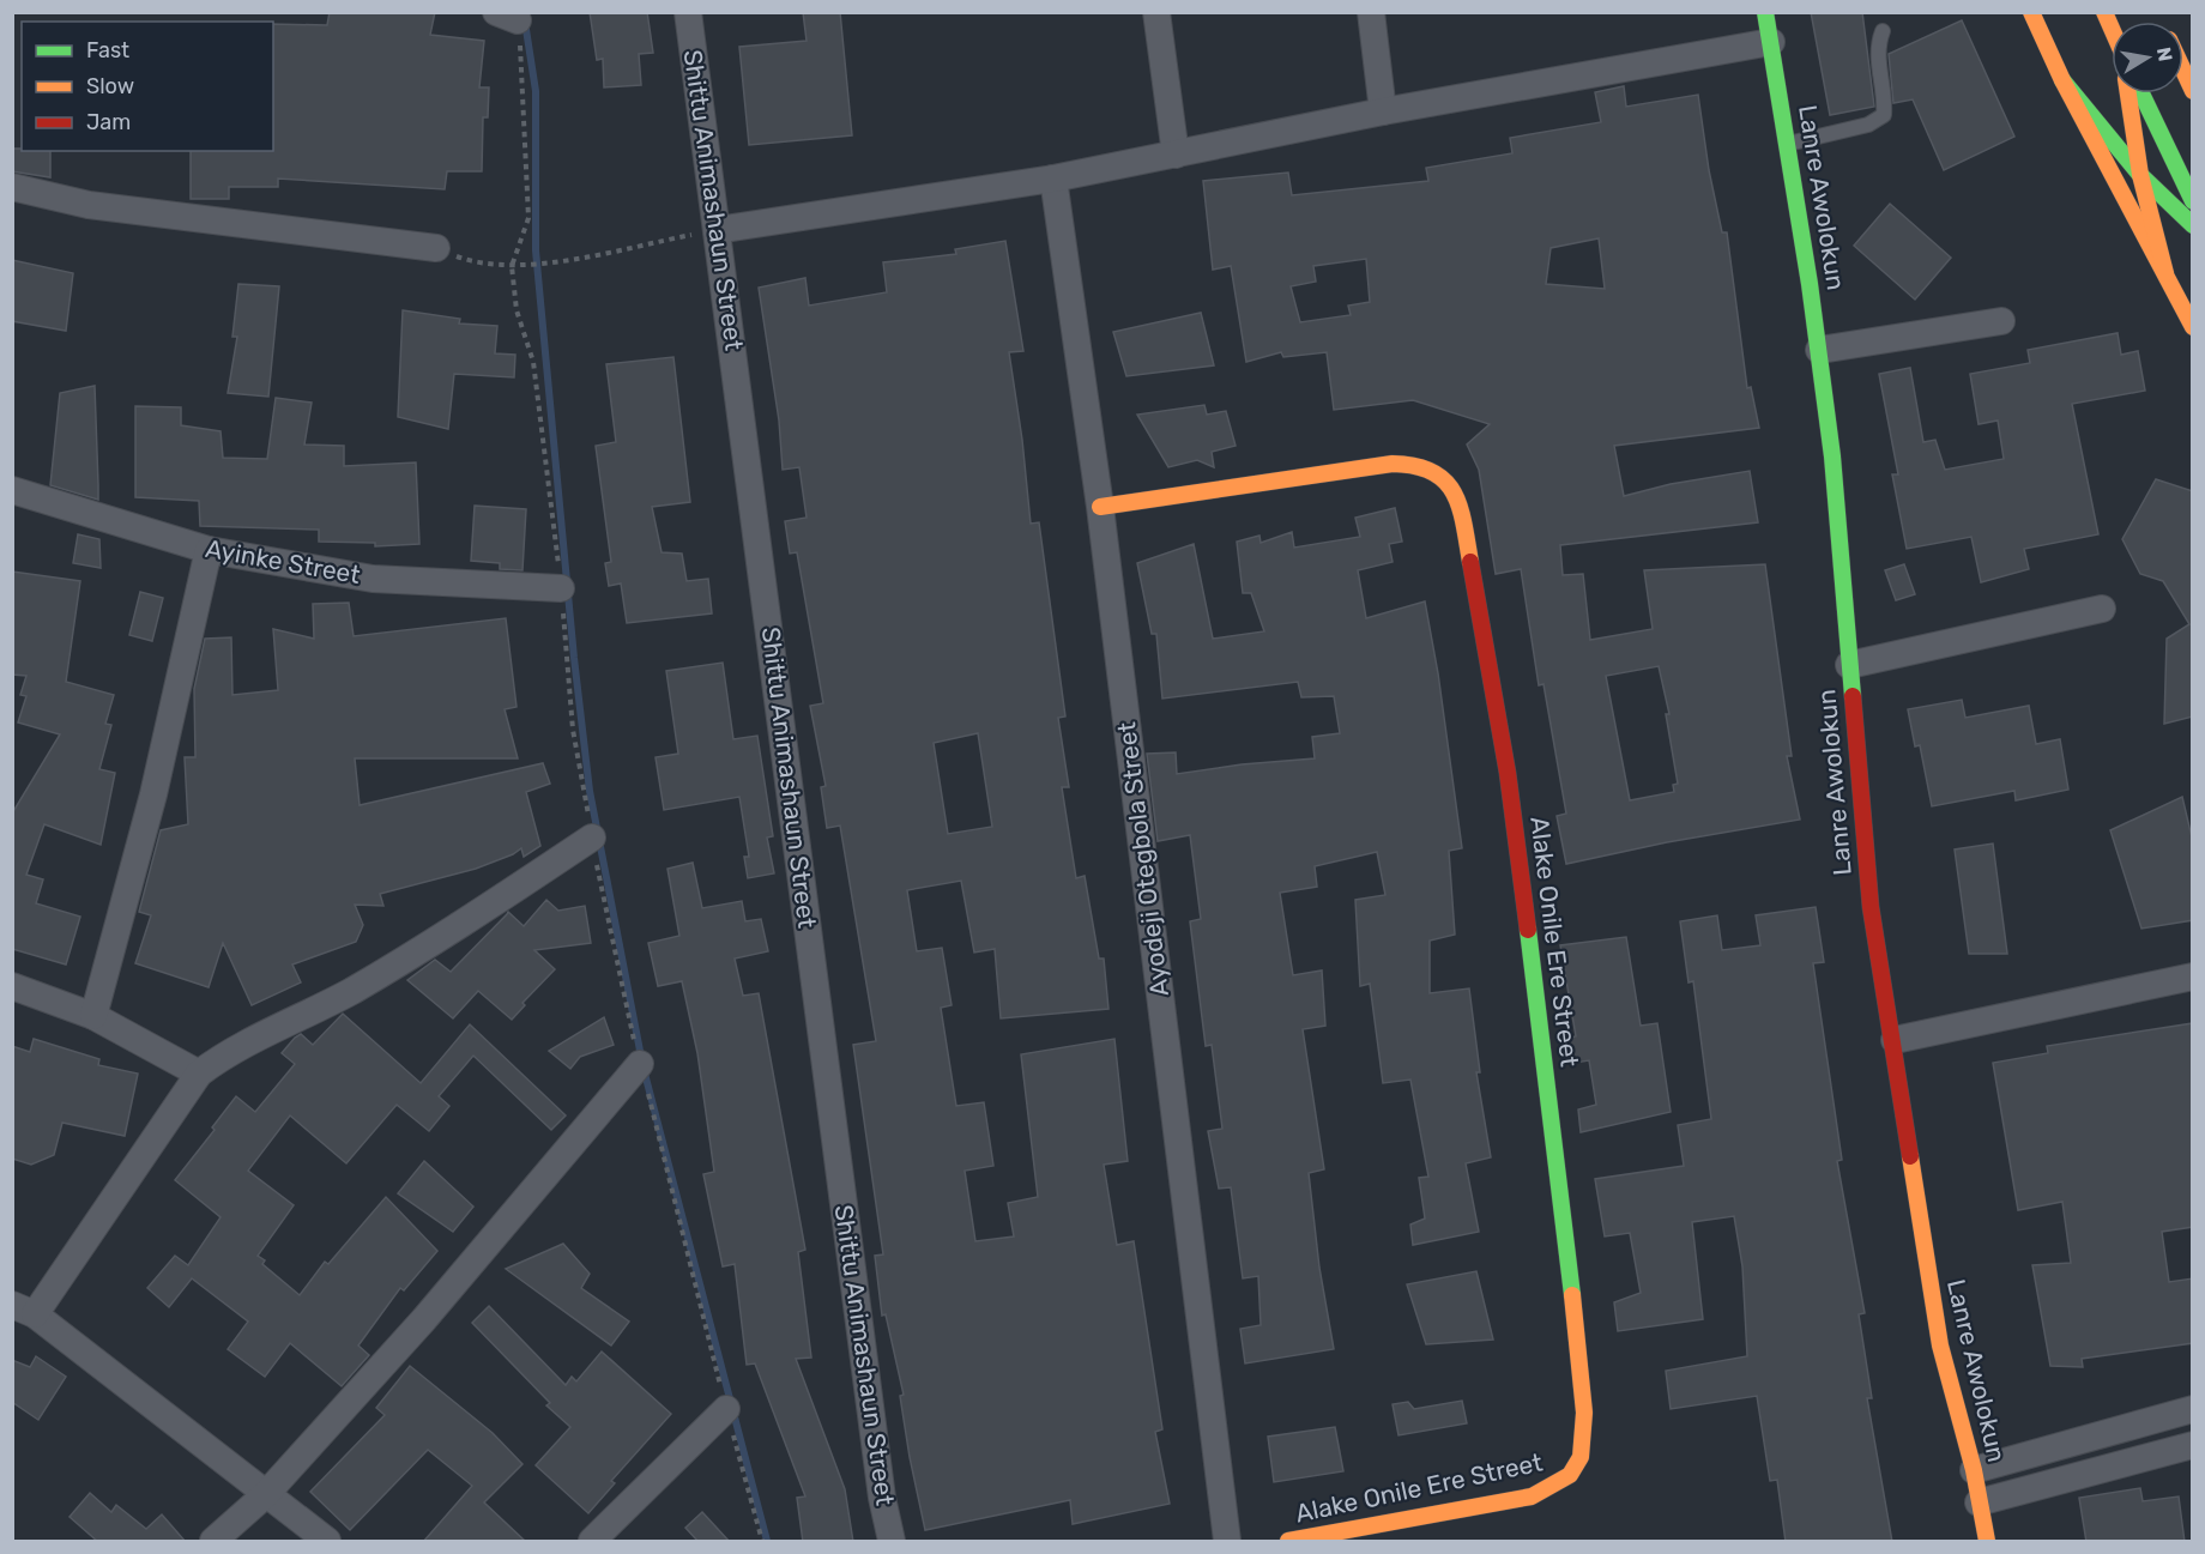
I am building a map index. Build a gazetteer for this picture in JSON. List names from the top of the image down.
{
  "streets": {
    "main road": ["Lanre Awolokun", "Alake Onile Ere Street"],
    "street": ["Shittu Animashaun Street", "Ayinke Street", "Ayodeji Otegbola Street"]
  },
  "crossings": [
    ["Ayodeji Otegbola Street", "Alake Onile Ere Street"]
  ],
  "legend": ["Fast", "Slow", "Jam"],
  "north": "right"
}
